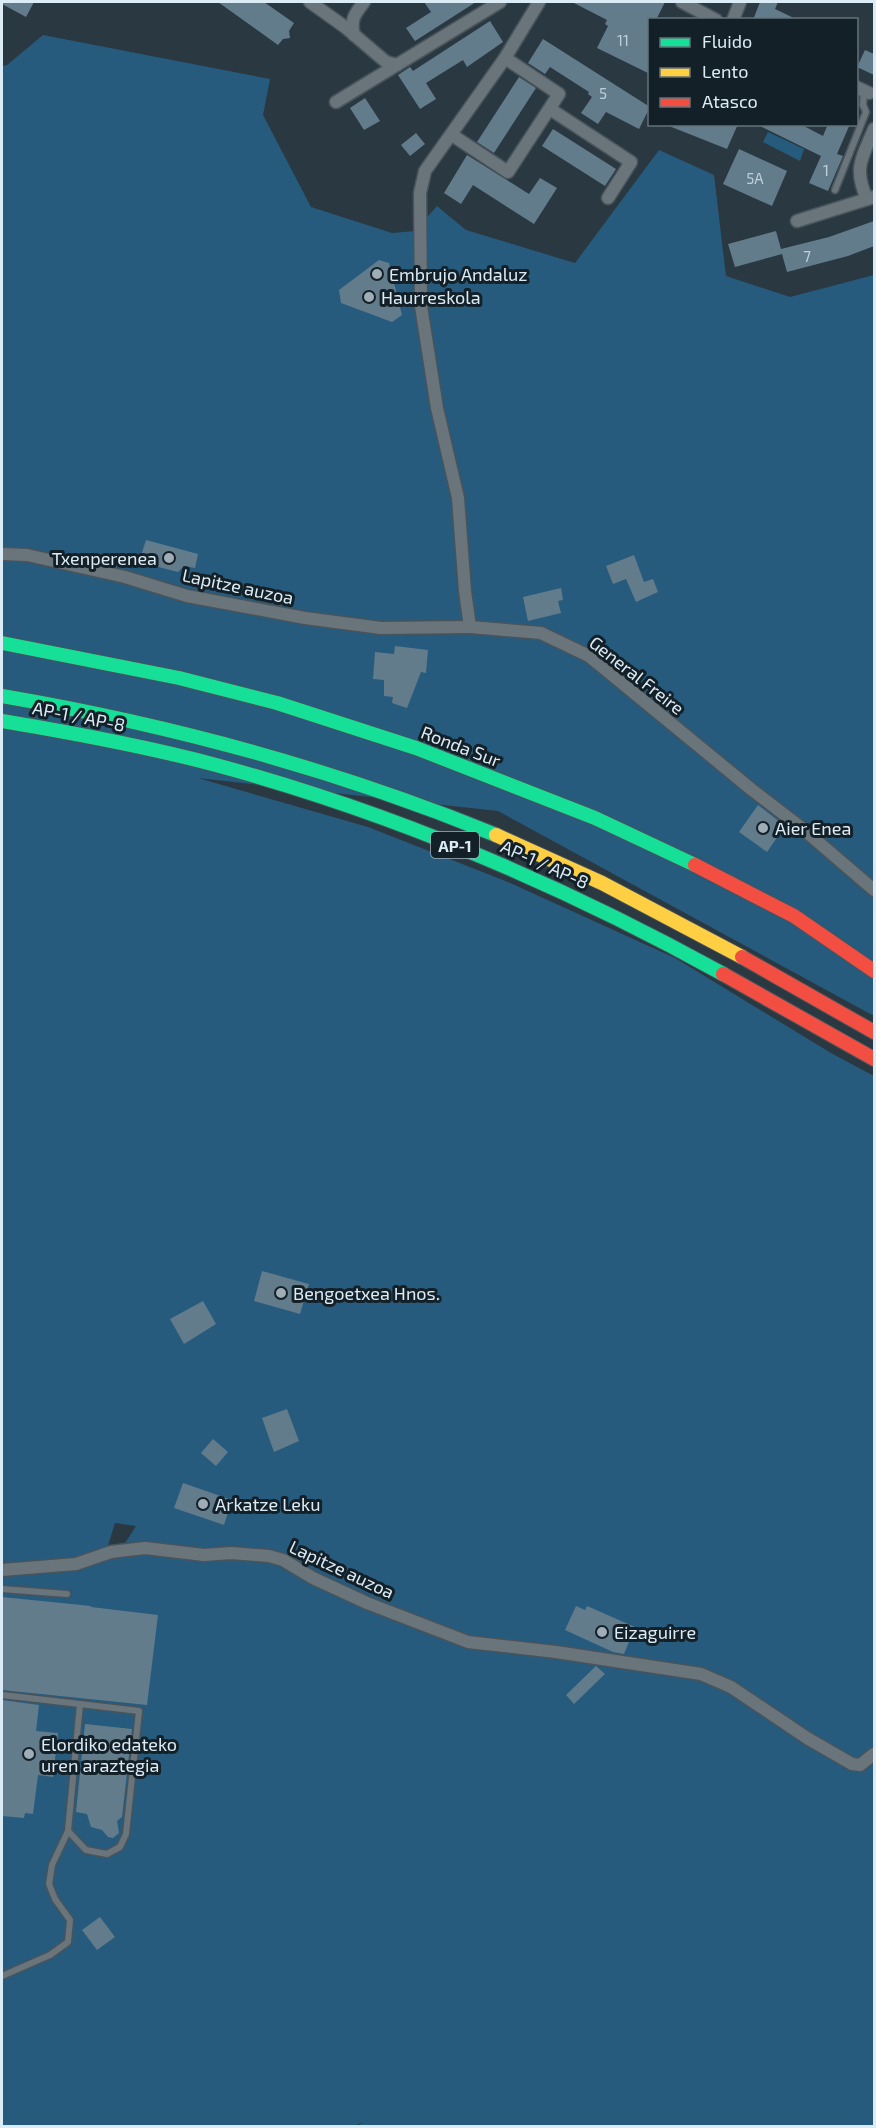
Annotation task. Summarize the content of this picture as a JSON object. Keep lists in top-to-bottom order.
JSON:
{
  "streets": {
    "main road": ["AP-1 / AP-8", "Ronda Sur", "AP-1"],
    "street": ["Lapitze auzoa", "General Freire"]
  },
  "crossings": [
    ["Lapitze auzoa", "General Freire"]
  ],
  "places": [
    "Embrujo Andaluz",
    "Haurreskola",
    "Txenperenea",
    "Aier Enea",
    "Bengoetxea Hnos.",
    "Arkatze Leku",
    "Eizaguirre",
    "Elordiko edateko uren araztegia"
  ],
  "house_numbers": [
    "11",
    "5",
    "1",
    "5A",
    "7"
  ],
  "legend": ["Fluido", "Lento", "Atasco"]
}
